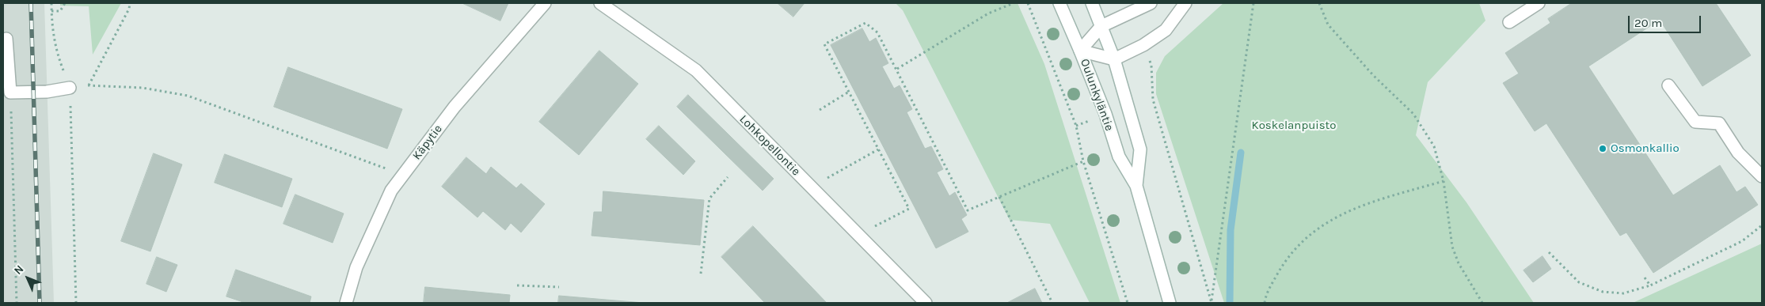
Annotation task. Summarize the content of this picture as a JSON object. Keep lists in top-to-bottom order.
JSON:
{
  "streets": {
    "street": ["Oulunkyläntie", "Käpytie", "Lohkopellontie"]
  },
  "parks": ["Koskelanpuisto"],
  "places": ["Osmonkallio"],
  "scale_bar": "20 m",
  "north": "top left"
}
